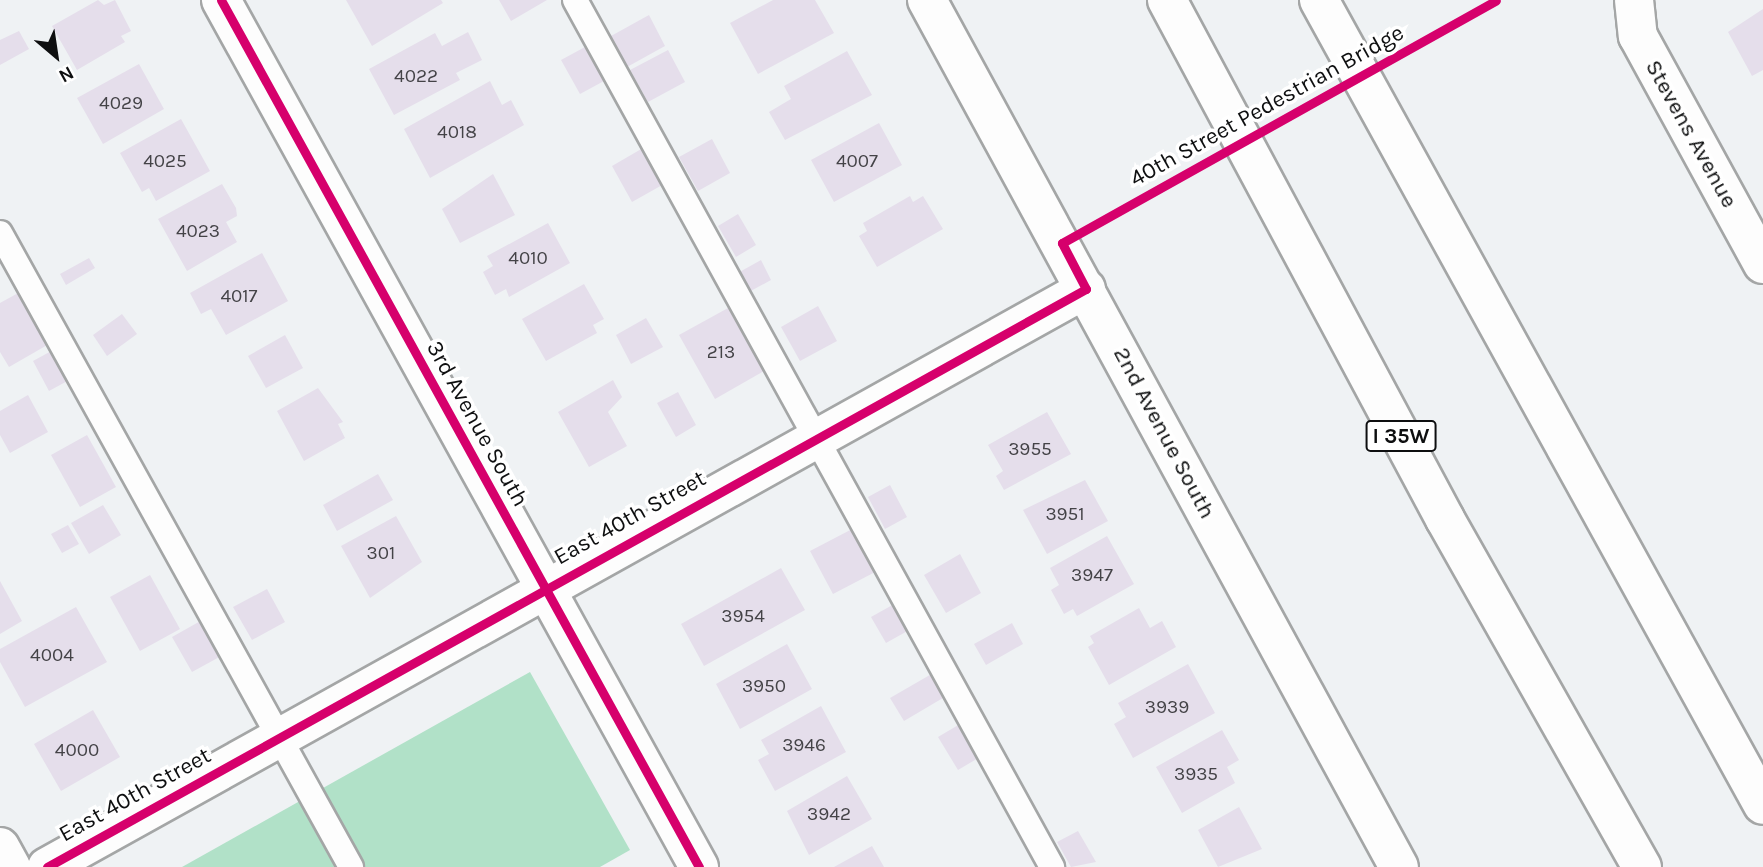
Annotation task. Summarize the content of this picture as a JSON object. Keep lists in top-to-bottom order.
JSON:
{
  "streets": {
    "main road": [
      "Stevens Avenue",
      "3rd Avenue South",
      "2nd Avenue South",
      "I 35W",
      "East 40th Street"
    ],
    "cycle path": ["40th Street Pedestrian Bridge"]
  },
  "crossings": [
    ["3rd Avenue South", "East 40th Street"],
    ["2nd Avenue South", "East 40th Street"]
  ],
  "house_numbers": [
    "4022",
    "4029",
    "4018",
    "4025",
    "4007",
    "4023",
    "4010",
    "4017",
    "213",
    "3955",
    "3951",
    "301",
    "3947",
    "3954",
    "4004",
    "3950",
    "3939",
    "3946",
    "4000",
    "3935",
    "3942"
  ],
  "north": "bottom right"
}
